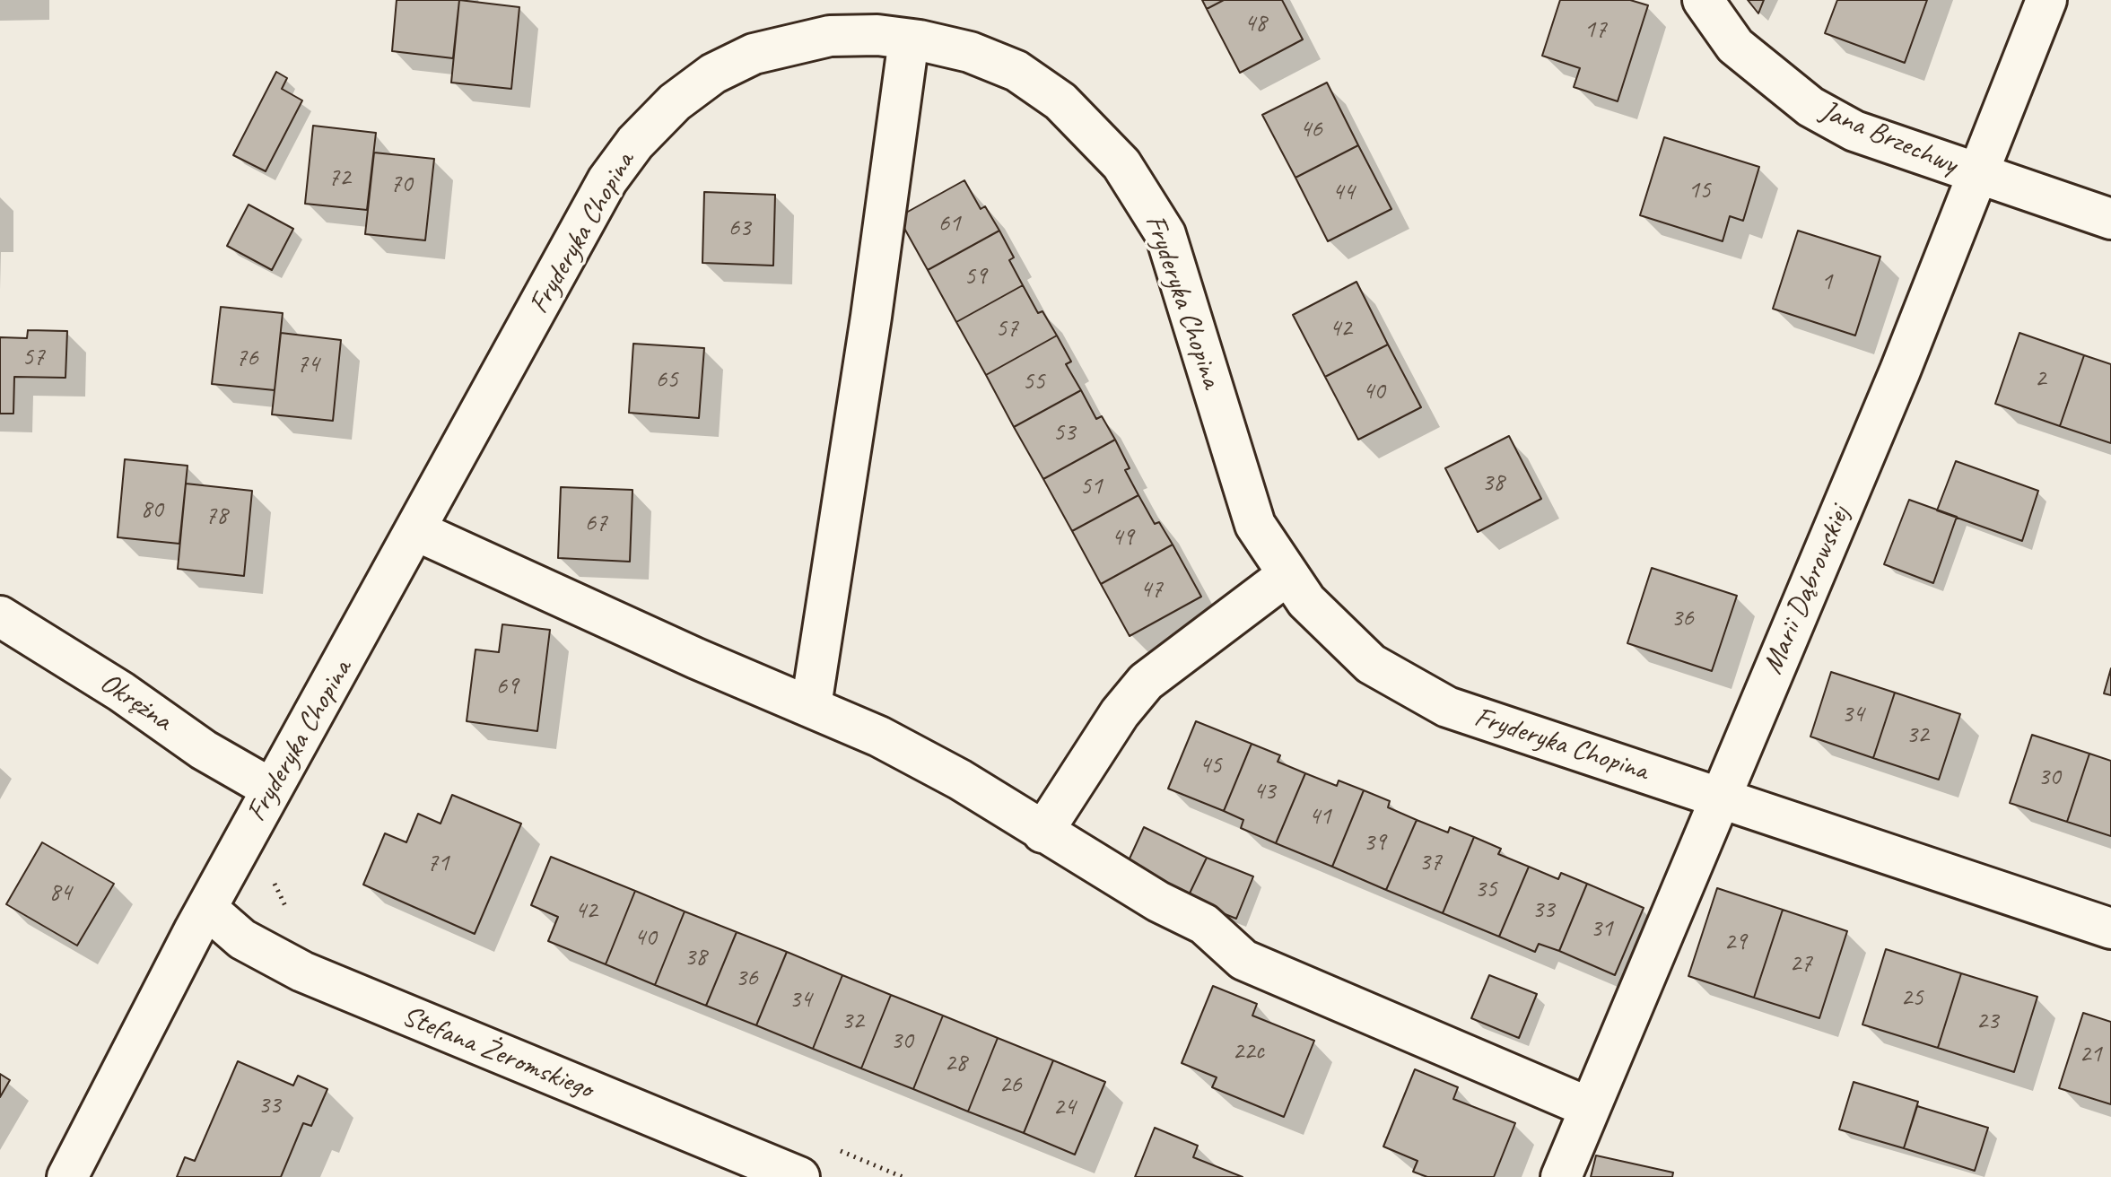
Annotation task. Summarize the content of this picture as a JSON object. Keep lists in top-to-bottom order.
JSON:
{
  "streets": {
    "street": [
      "Jana Brzechwy",
      "Fryderyka Chopina",
      "Marii Dąbrowskiej",
      "Okrężna",
      "Stefana Żeromskiego"
    ]
  },
  "crossings": [
    ["Jana Brzechwy", "Marii Dąbrowskiej"],
    ["Fryderyka Chopina", "Marii Dąbrowskiej"],
    ["Fryderyka Chopina", "Okrężna"],
    ["Fryderyka Chopina", "Stefana Żeromskiego"]
  ],
  "house_numbers": [
    "48",
    "17",
    "46",
    "72",
    "70",
    "15",
    "44",
    "61",
    "63",
    "59",
    "1",
    "57",
    "42",
    "57",
    "76",
    "74",
    "2",
    "65",
    "55",
    "40",
    "53",
    "38",
    "51",
    "80",
    "78",
    "67",
    "49",
    "47",
    "36",
    "69",
    "34",
    "32",
    "45",
    "30",
    "43",
    "41",
    "39",
    "37",
    "71",
    "35",
    "84",
    "33",
    "42",
    "31",
    "40",
    "29",
    "38",
    "27",
    "36",
    "25",
    "34",
    "32",
    "23",
    "30",
    "22c",
    "21",
    "28",
    "26",
    "33",
    "24"
  ]
}
